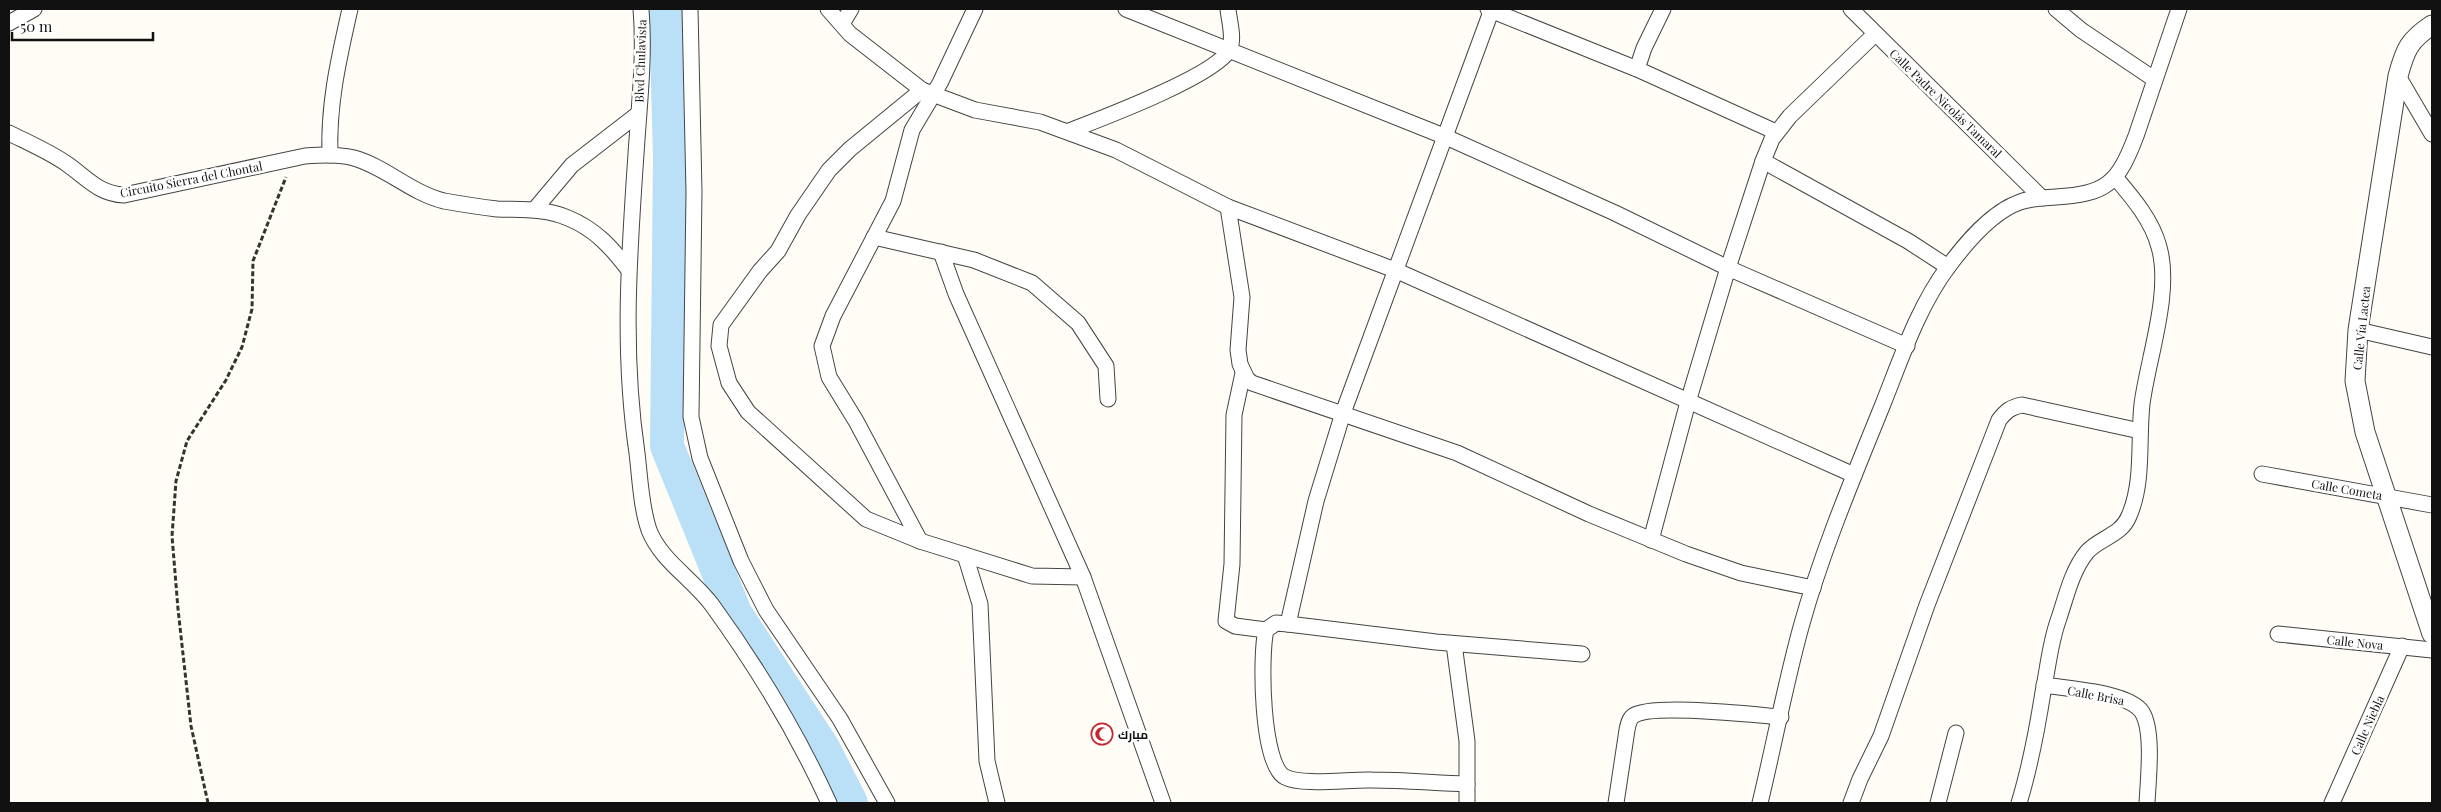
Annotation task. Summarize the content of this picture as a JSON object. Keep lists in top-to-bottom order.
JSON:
{
  "streets": {
    "street": [
      "Blvd Chulavista",
      "Calle Padre Nicolás Tamaral",
      "Circuito Sierra del Chontal",
      "Calle Vía Lactea",
      "Calle Cometa",
      "Calle Nova",
      "Calle Brisa",
      "Calle Niebla"
    ]
  },
  "crossings": [
    ["Blvd Chulavista", "Circuito Sierra del Chontal"],
    ["Calle Vía Lactea", "Calle Cometa"],
    ["Calle Nova", "Calle Niebla"]
  ],
  "places": {
    "mosque": ["مبارك"]
  },
  "scale_bar": "50 m"
}
